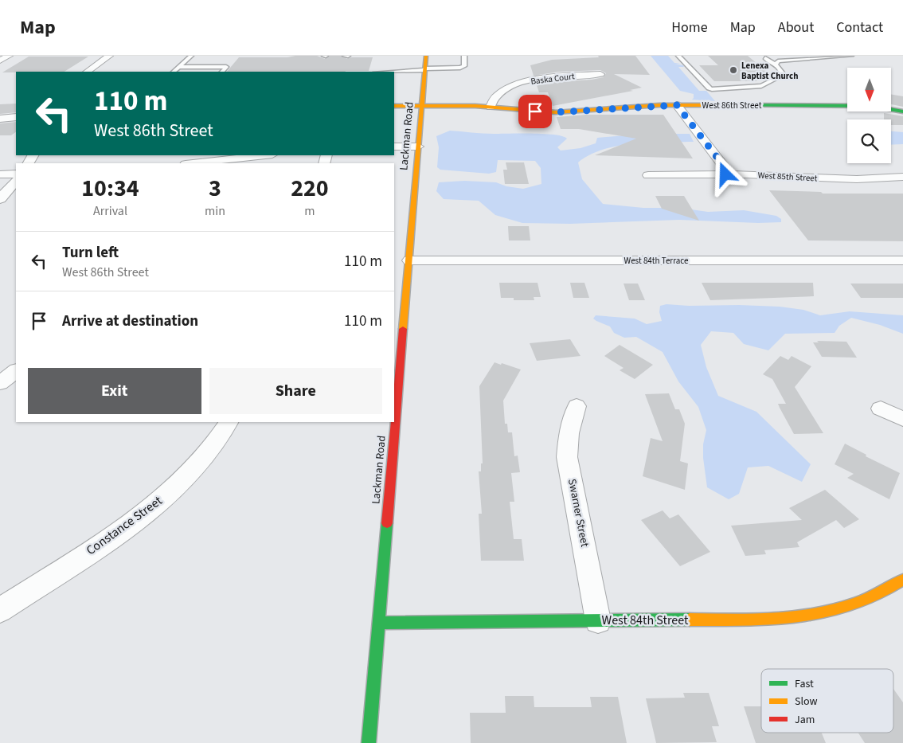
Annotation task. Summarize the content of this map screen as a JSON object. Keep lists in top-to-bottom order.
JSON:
{
  "streets": {
    "street": [
      "Baska Court",
      "West 86th Street",
      "Lackman Road",
      "West 85th Street",
      "West 84th Terrace",
      "Swarner Street",
      "Constance Street",
      "West 84th Street"
    ]
  },
  "crossings": [
    ["Baska Court", "West 86th Street"],
    ["West 86th Street", "Lackman Road"],
    ["Lackman Road", "West 84th Terrace"],
    ["Lackman Road", "West 84th Street"],
    ["Swarner Street", "West 84th Street"]
  ],
  "places": ["Lenexa Baptist Church"],
  "legend": ["Fast", "Slow", "Jam"],
  "north": "bottom",
  "page": {
    "header": "Map",
    "nav": [
      "Home",
      "Map",
      "About",
      "Contact"
    ],
    "turn": ["110 m", "West 86th Street"],
    "eta": [
      "10:34",
      "Arrival",
      "3",
      "min",
      "220",
      "m"
    ],
    "list": [
      {
        "name": "Turn left",
        "note": "West 86th Street",
        "value": "110 m"
      },
      {
        "name": "Arrive at destination",
        "value": "110 m"
      }
    ],
    "buttons": ["Exit", "Share"]
  }
}
